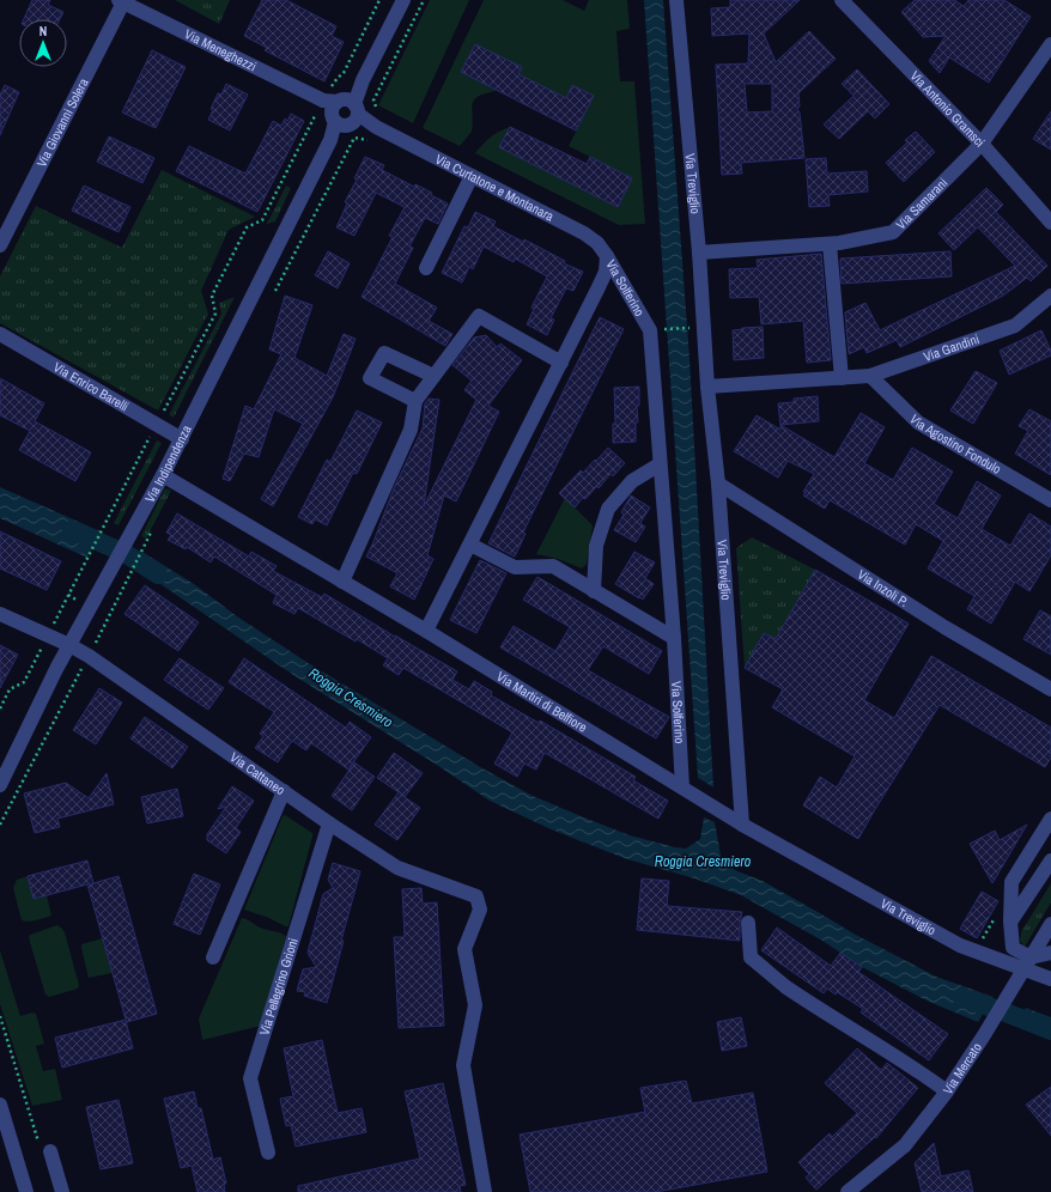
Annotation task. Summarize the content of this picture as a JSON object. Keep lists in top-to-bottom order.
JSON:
{
  "streets": {
    "street": [
      "Via Meneghezzi",
      "Via Antonio Gramsci",
      "Via Giovanni Solera",
      "Via Treviglio",
      "Via Curtatone e Montanara",
      "Via Samarani",
      "Via Solferino",
      "Via Gandini",
      "Via Enrico Barelli",
      "Via Agostino Fondulo",
      "Via Indipendenza",
      "Via Inzoli P.",
      "Via Martiri di Belfiore",
      "Via Cattaneo",
      "Via Pellegrino Grioni",
      "Via Mercato"
    ]
  },
  "crossings": [
    ["Via Meneghezzi", "Via Giovanni Solera"],
    ["Via Antonio Gramsci", "Via Samarani"],
    ["Via Treviglio", "Via Samarani"],
    ["Via Treviglio", "Via Gandini"],
    ["Via Treviglio", "Via Inzoli P."],
    ["Via Treviglio", "Via Martiri di Belfiore"],
    ["Via Treviglio", "Via Mercato"],
    ["Via Curtatone e Montanara", "Via Solferino"],
    ["Via Curtatone e Montanara", "Via Indipendenza"],
    ["Via Solferino", "Via Martiri di Belfiore"],
    ["Via Gandini", "Via Agostino Fondulo"],
    ["Via Enrico Barelli", "Via Indipendenza"],
    ["Via Indipendenza", "Via Martiri di Belfiore"],
    ["Via Indipendenza", "Via Cattaneo"],
    ["Via Cattaneo", "Via Pellegrino Grioni"]
  ],
  "water": ["Roggia Cresmiero"],
  "north": "top"
}
